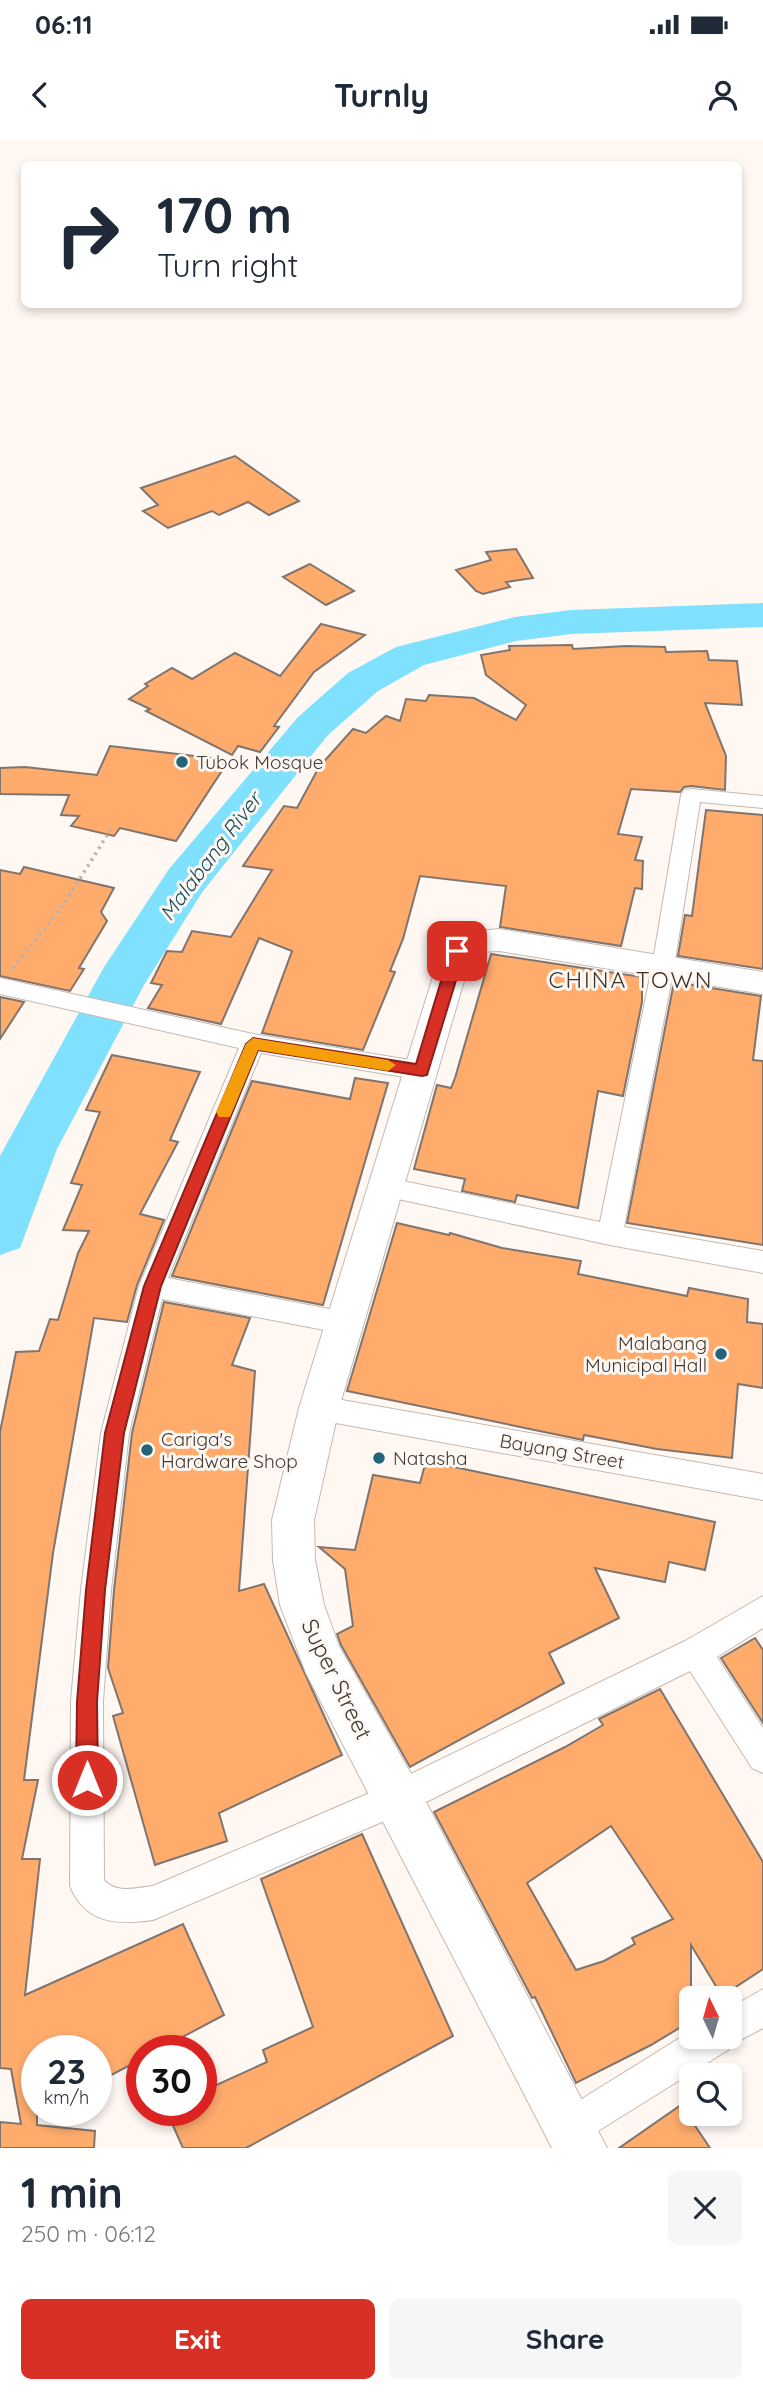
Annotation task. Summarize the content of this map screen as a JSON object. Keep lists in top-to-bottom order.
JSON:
{
  "streets": {
    "street": ["Bayang Street", "Super Street"]
  },
  "crossings": [
    ["Bayang Street", "Super Street"]
  ],
  "districts": ["CHINA TOWN"],
  "water": ["Malabang River"],
  "places": [
    "Tubok Mosque",
    "Malabang Municipal Hall",
    "Cariga's Hardware Shop",
    "Natasha"
  ],
  "north": "top",
  "page": {
    "status": "06:11",
    "header": "Turnly",
    "turn": ["170 m", "Turn right"],
    "speed": "23 km/h",
    "limit": "30",
    "heading": ["1 min", "250 m · 06:12"],
    "buttons": ["Exit", "Share"]
  }
}
